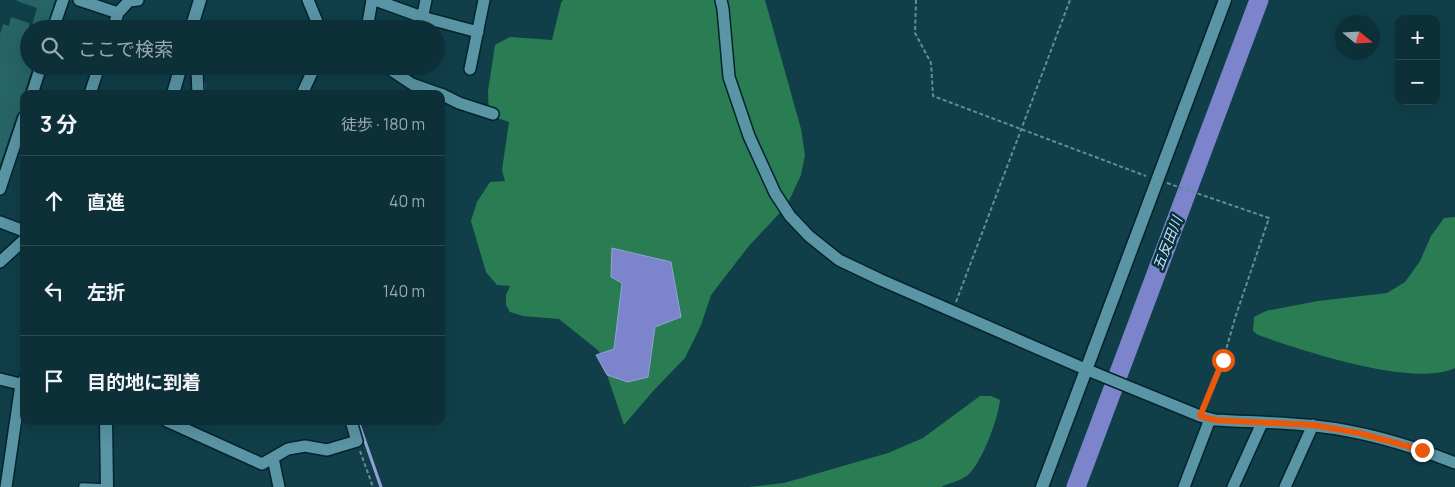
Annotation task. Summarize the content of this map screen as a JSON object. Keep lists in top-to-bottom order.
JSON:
{
  "water": ["五反田川"],
  "north": "right",
  "page": {
    "map_buttons": ["+", "−"],
    "search": "ここで検索",
    "heading": ["3 分", "徒歩 · 180 m"],
    "list": [
      ["直進", "40 m"],
      ["左折", "140 m"],
      "目的地に到着"
    ]
  }
}
